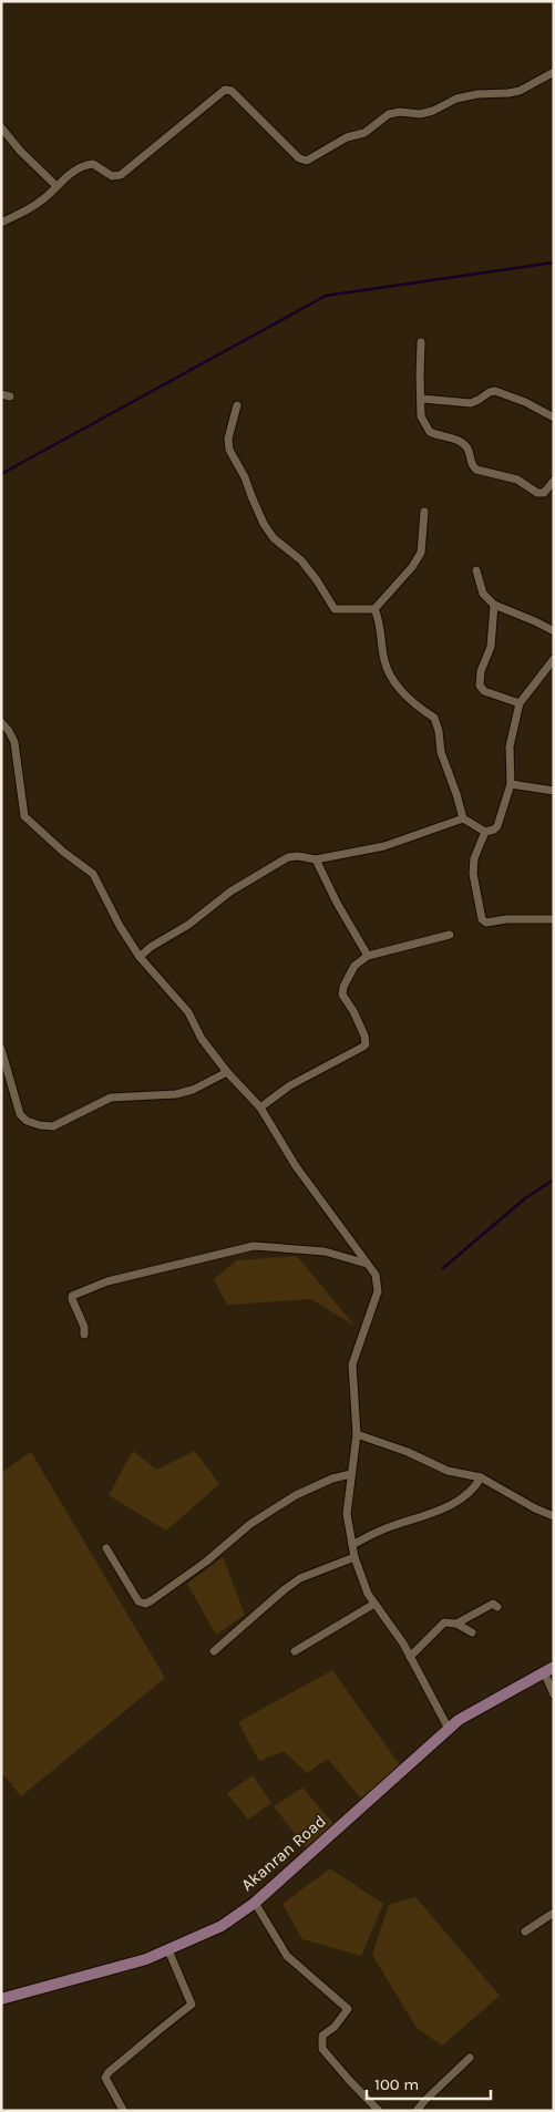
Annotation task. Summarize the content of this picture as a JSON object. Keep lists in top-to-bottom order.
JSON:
{
  "streets": {
    "main road": ["Akanran Road"]
  },
  "scale_bar": "100 m"
}
